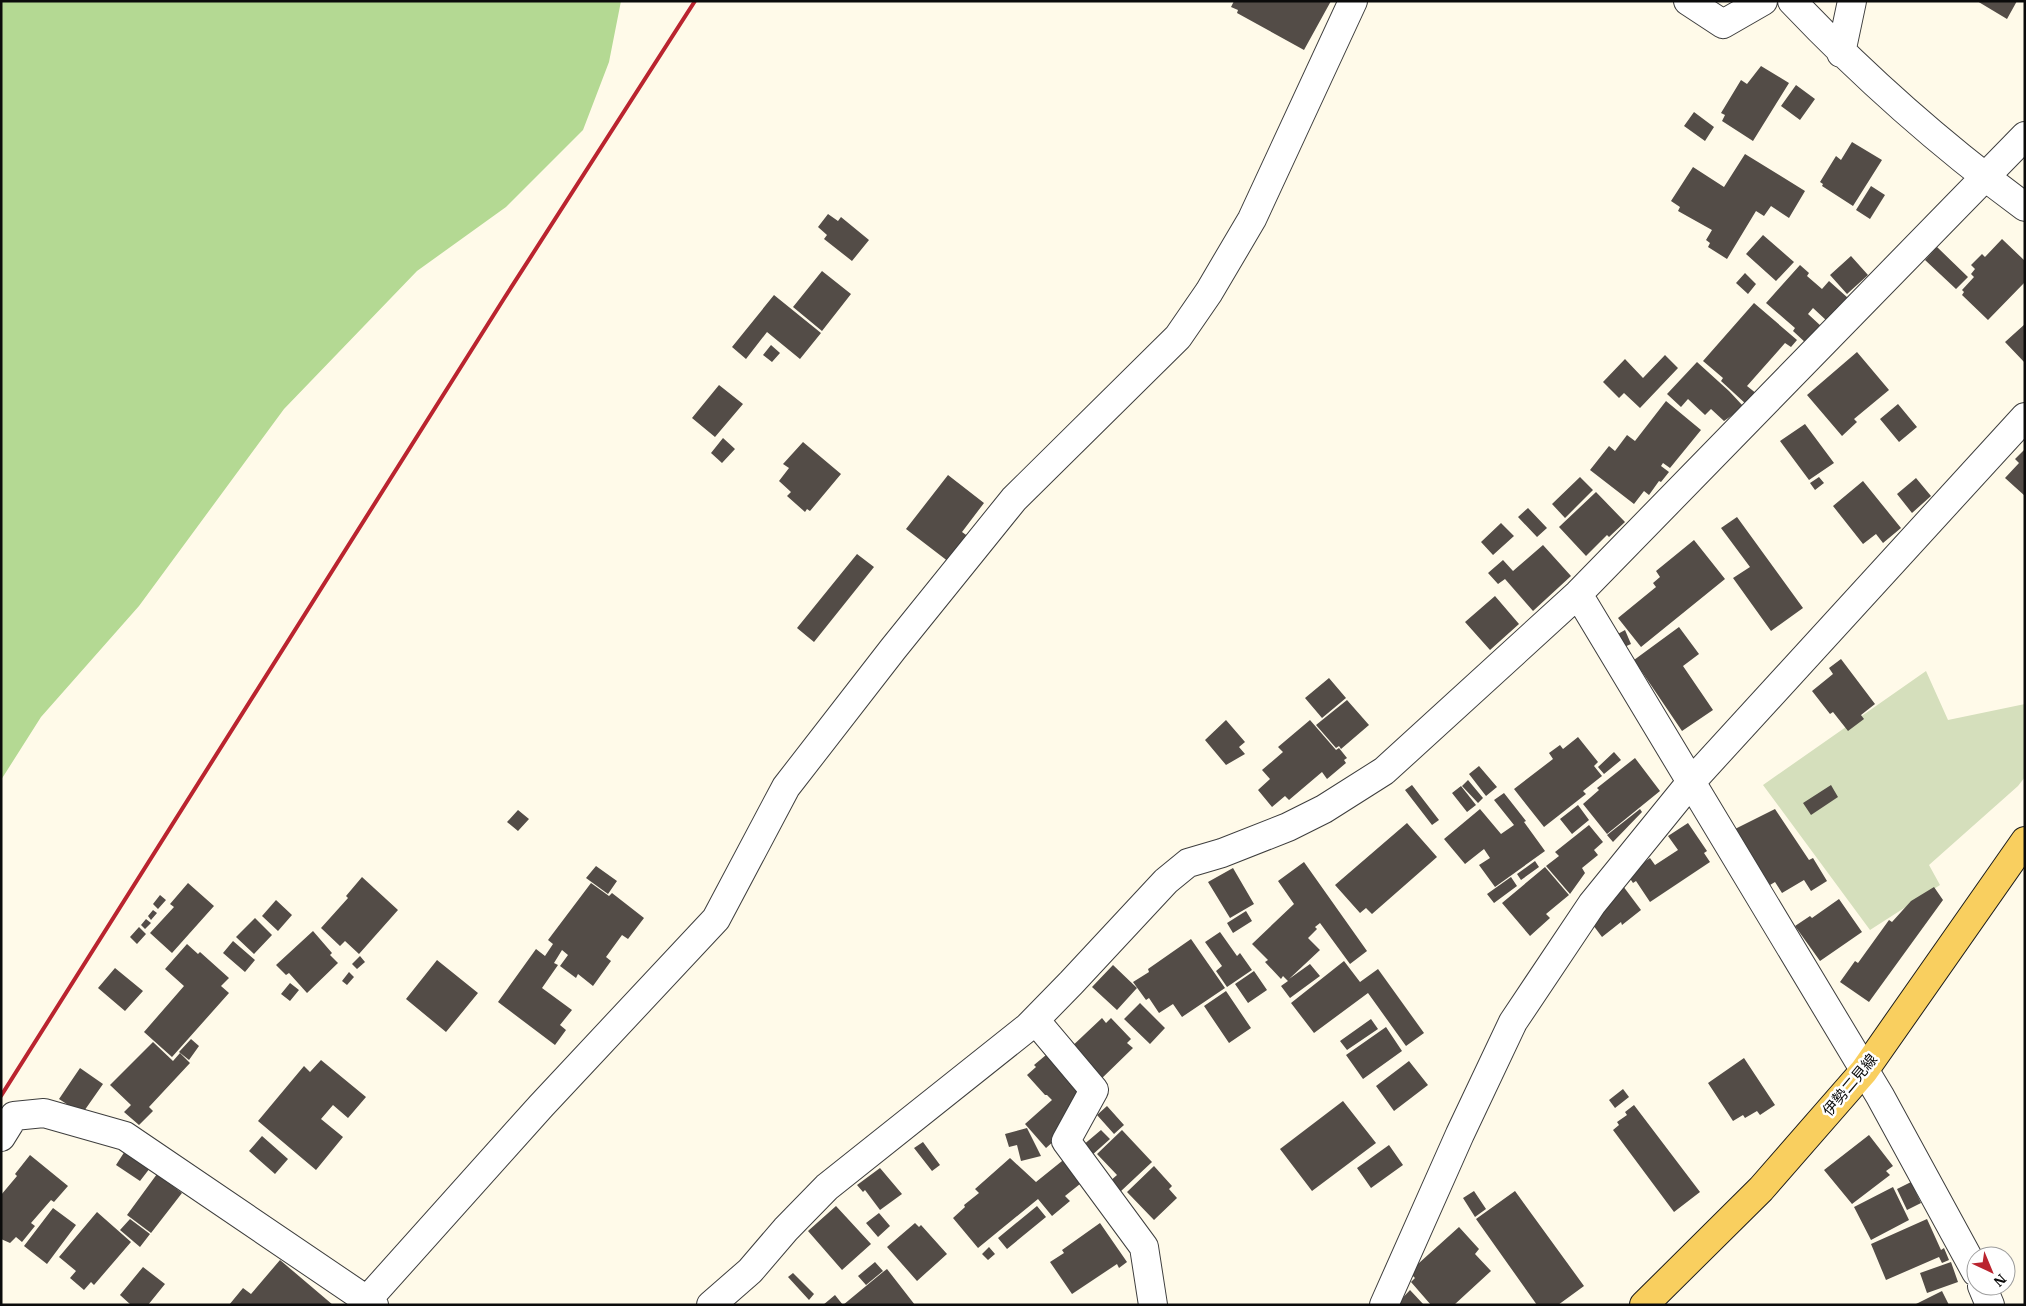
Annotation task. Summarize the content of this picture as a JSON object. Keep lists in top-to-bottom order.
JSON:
{
  "streets": {
    "main road": ["伊勢二見線"]
  },
  "north": "bottom right"
}
